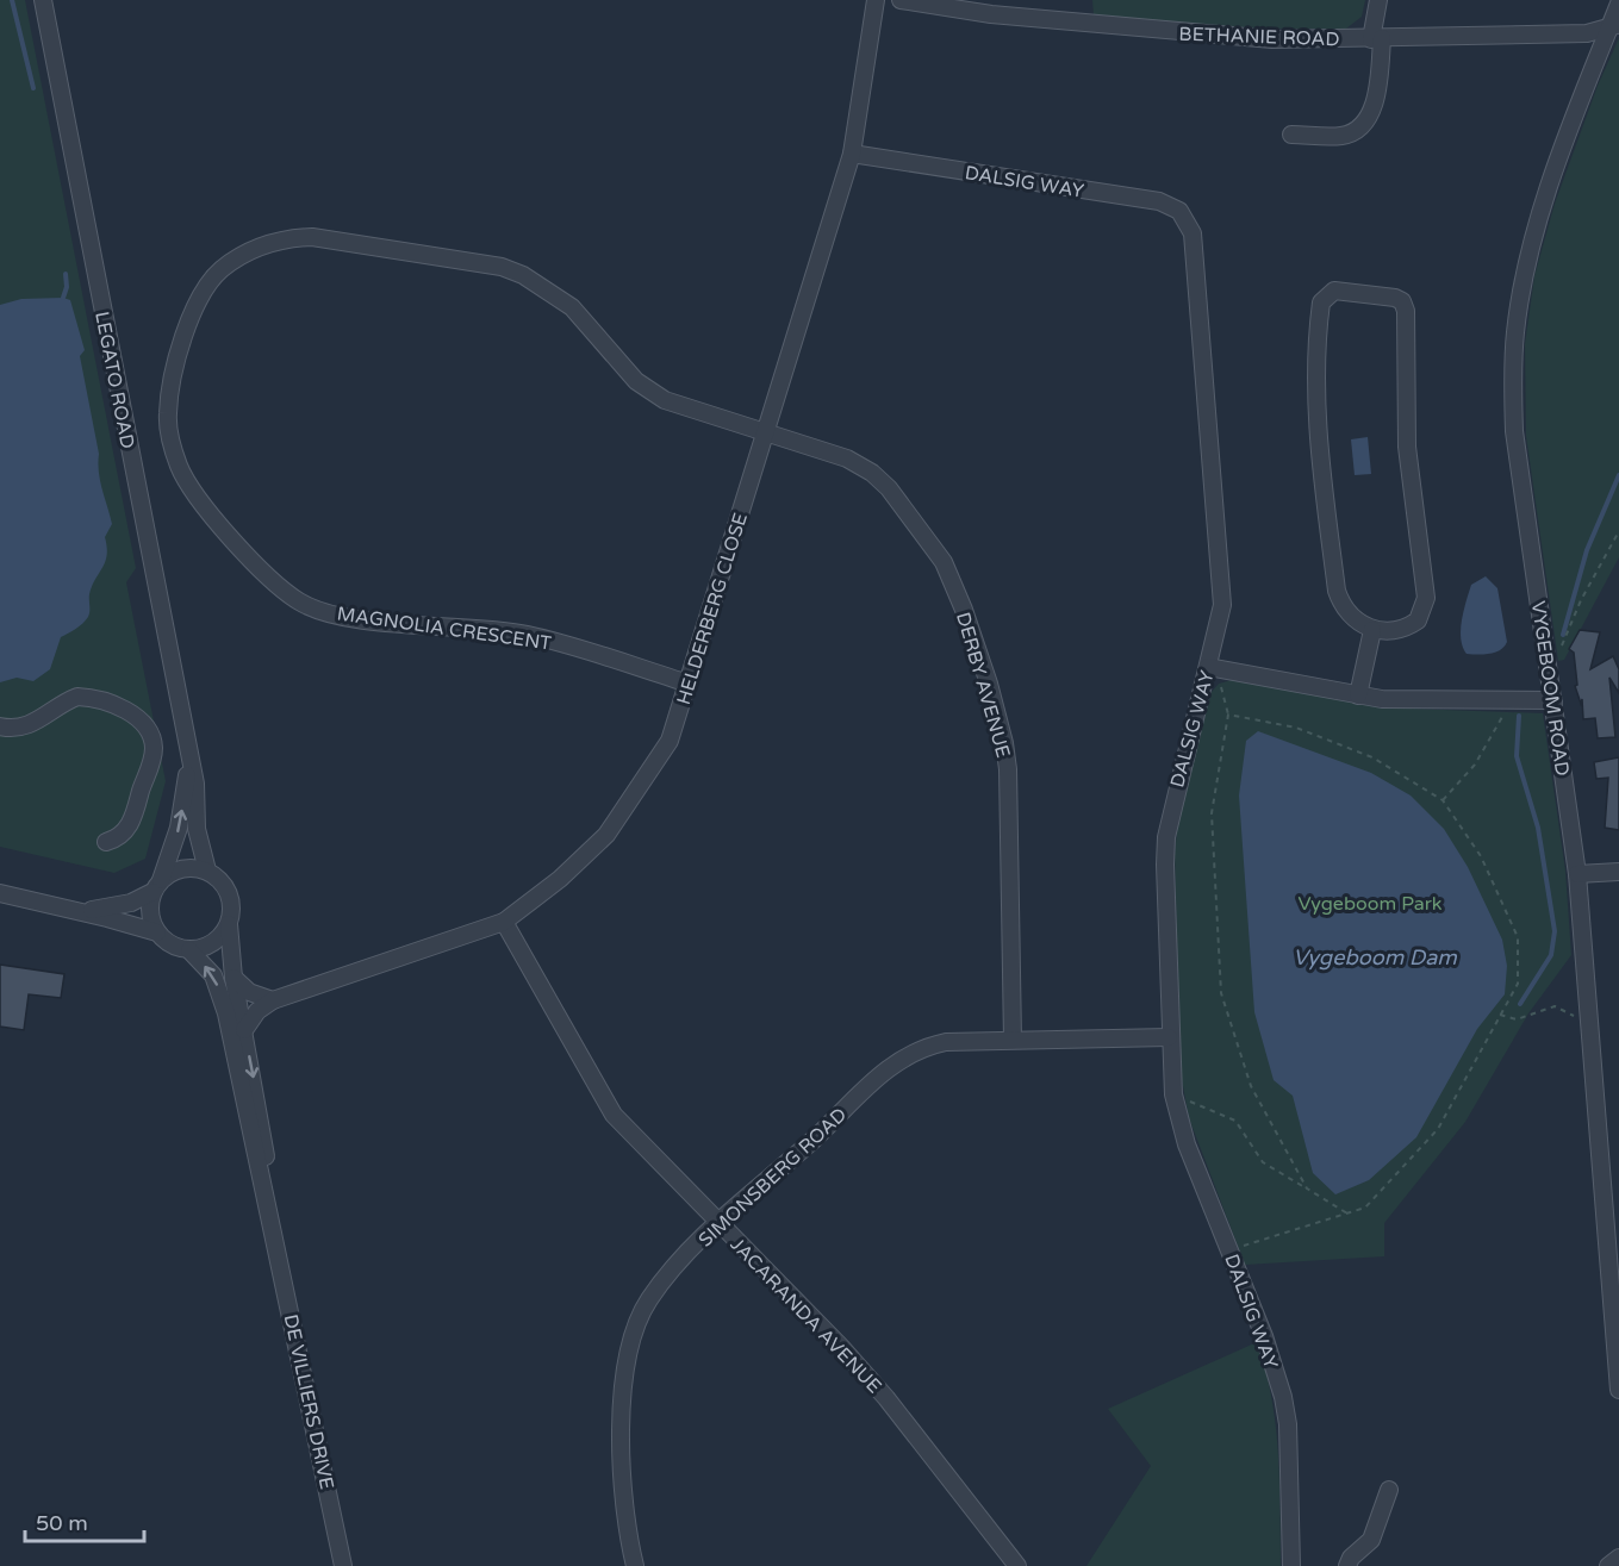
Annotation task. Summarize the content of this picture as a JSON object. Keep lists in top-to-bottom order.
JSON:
{
  "streets": {
    "street": [
      "BETHANIE ROAD",
      "DALSIG WAY",
      "LEGATO ROAD",
      "HELDERBERG CLOSE",
      "MAGNOLIA CRESCENT",
      "DERBY AVENUE",
      "VYGEBOOM ROAD",
      "SIMONSBERG ROAD",
      "JACARANDA AVENUE",
      "DE VILLIERS DRIVE"
    ]
  },
  "crossings": [
    ["BETHANIE ROAD", "VYGEBOOM ROAD"],
    ["DALSIG WAY", "HELDERBERG CLOSE"],
    ["DALSIG WAY", "SIMONSBERG ROAD"],
    ["LEGATO ROAD", "DE VILLIERS DRIVE"],
    ["HELDERBERG CLOSE", "MAGNOLIA CRESCENT"],
    ["HELDERBERG CLOSE", "DERBY AVENUE"],
    ["HELDERBERG CLOSE", "JACARANDA AVENUE"],
    ["HELDERBERG CLOSE", "DE VILLIERS DRIVE"],
    ["MAGNOLIA CRESCENT", "DERBY AVENUE"],
    ["DERBY AVENUE", "SIMONSBERG ROAD"],
    ["SIMONSBERG ROAD", "JACARANDA AVENUE"]
  ],
  "water": ["Vygeboom Dam"],
  "parks": ["Vygeboom Park"],
  "scale_bar": "50 m"
}
